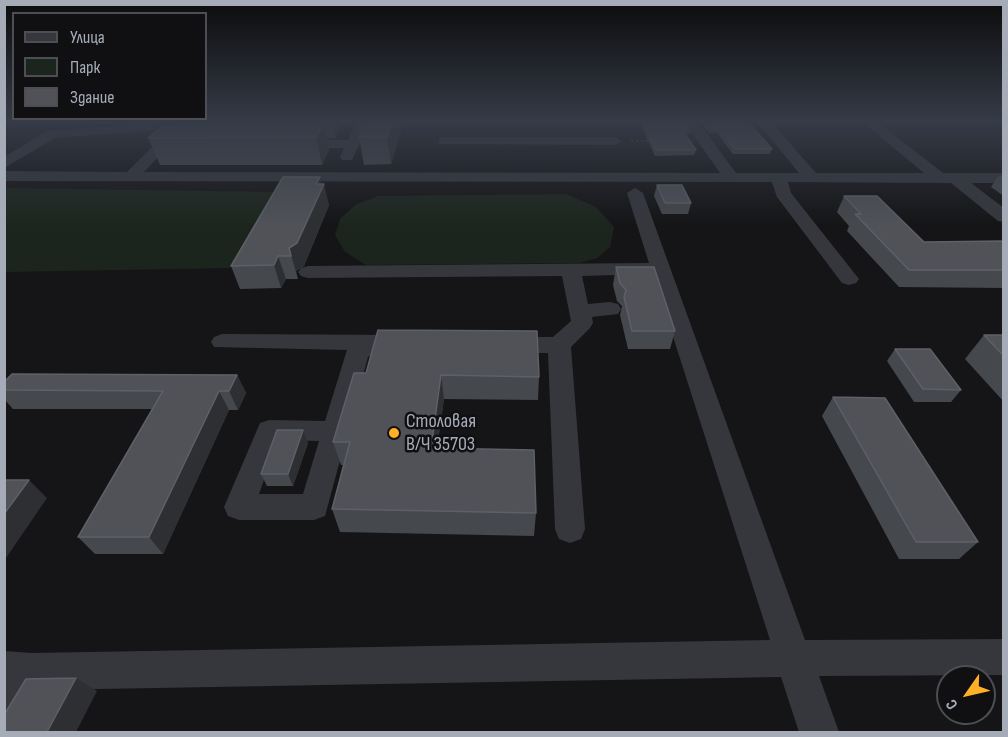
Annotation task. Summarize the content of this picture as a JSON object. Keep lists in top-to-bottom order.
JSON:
{
  "places": ["Столовая В/Ч 35703"],
  "legend": ["Улица", "Парк", "Здание"],
  "north": "bottom left"
}
